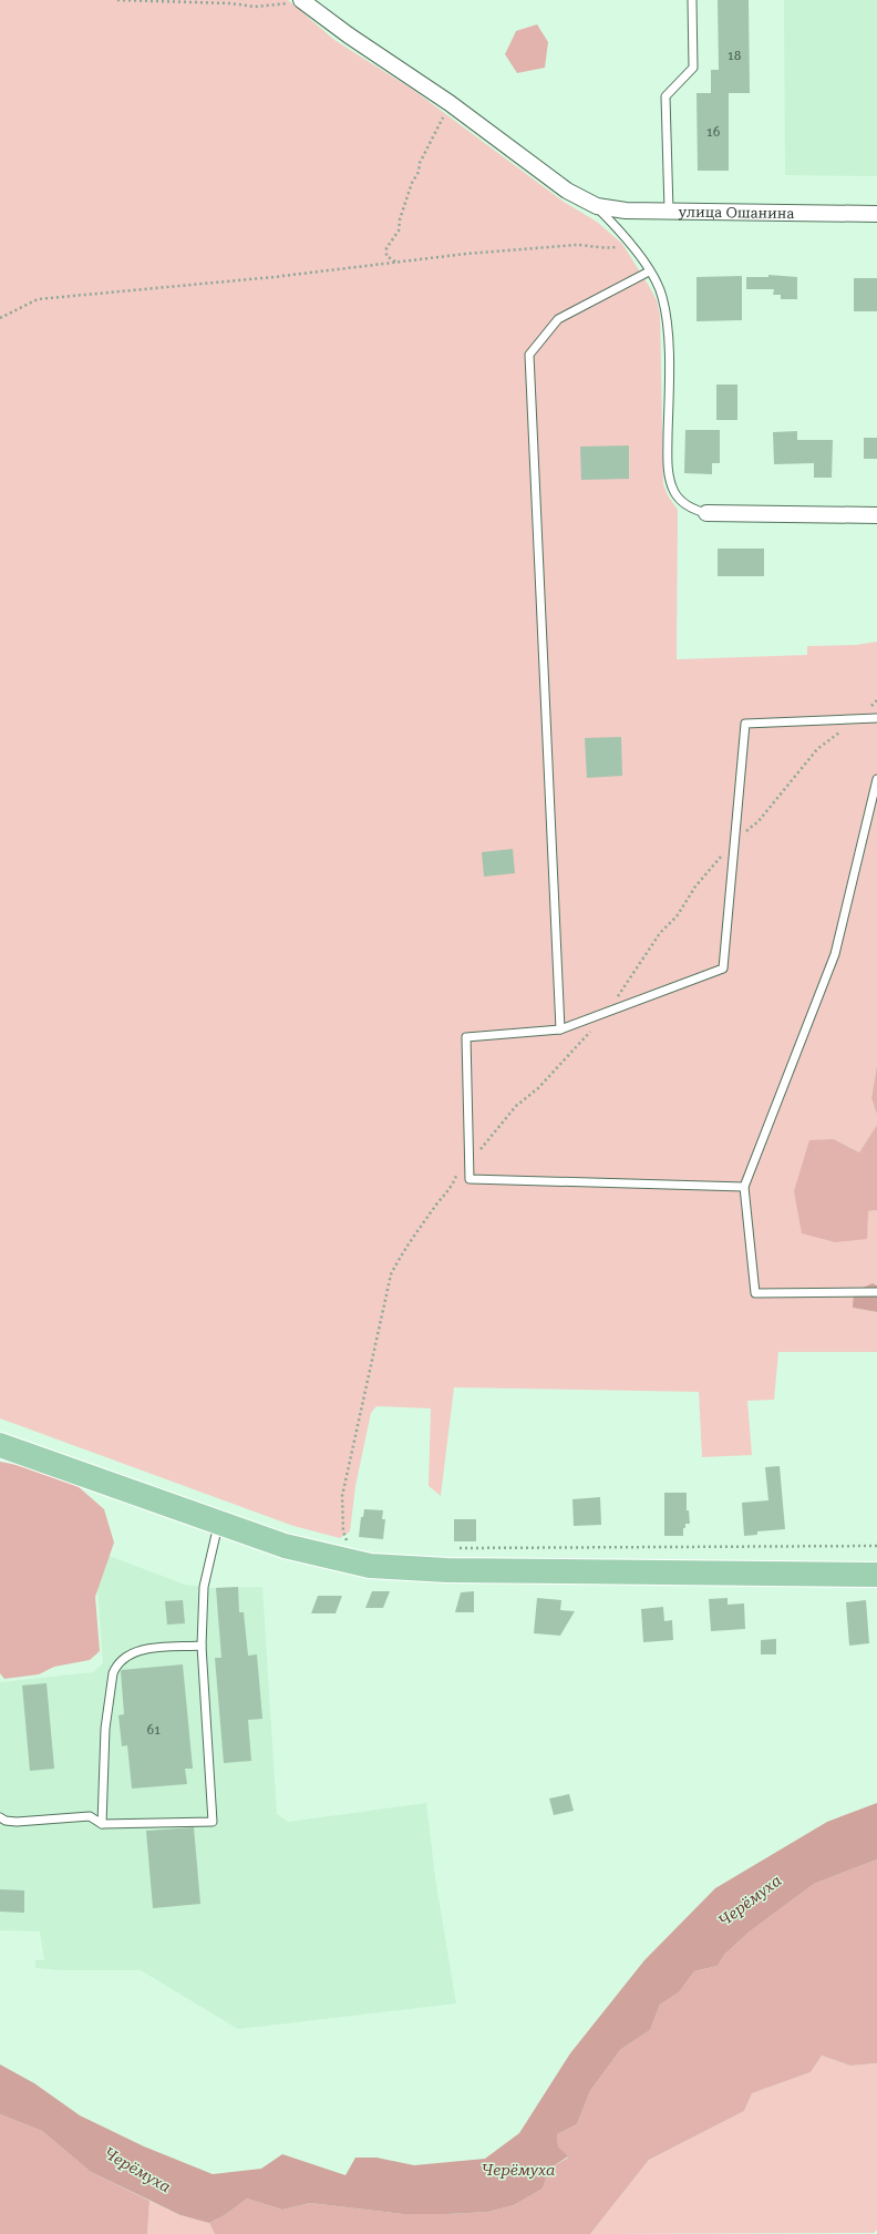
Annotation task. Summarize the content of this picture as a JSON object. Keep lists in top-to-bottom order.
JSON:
{
  "streets": {
    "street": ["улица Ошанина"]
  },
  "water": ["Черёмуха"],
  "house_numbers": ["18", "16", "61"]
}
